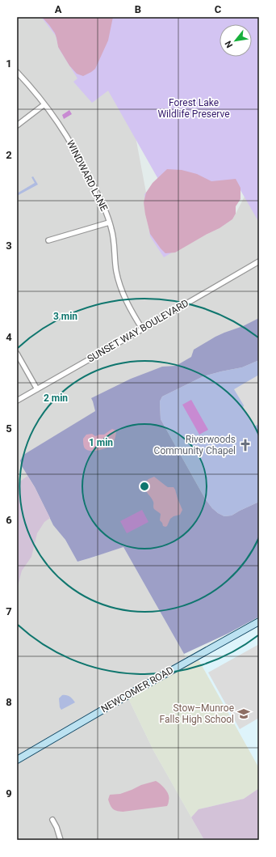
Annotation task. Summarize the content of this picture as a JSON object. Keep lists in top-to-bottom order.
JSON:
{
  "streets": {
    "street": ["WINDWARD LANE", "SUNSET WAY BOULEVARD", "NEWCOMER ROAD"]
  },
  "crossings": [
    ["WINDWARD LANE", "SUNSET WAY BOULEVARD"]
  ],
  "parks": ["Forest Lake Wildlife Preserve"],
  "places": {
    "church": ["Riverwoods Community Chapel"],
    "school or university": ["Stow–Munroe Falls High School"]
  },
  "north": "bottom left",
  "grid": {
    "columns": ["A", "B", "C"],
    "rows": [
      "1",
      "2",
      "3",
      "4",
      "5",
      "6",
      "7",
      "8",
      "9"
    ]
  },
  "rings": ["3 min", "2 min", "1 min"]
}
